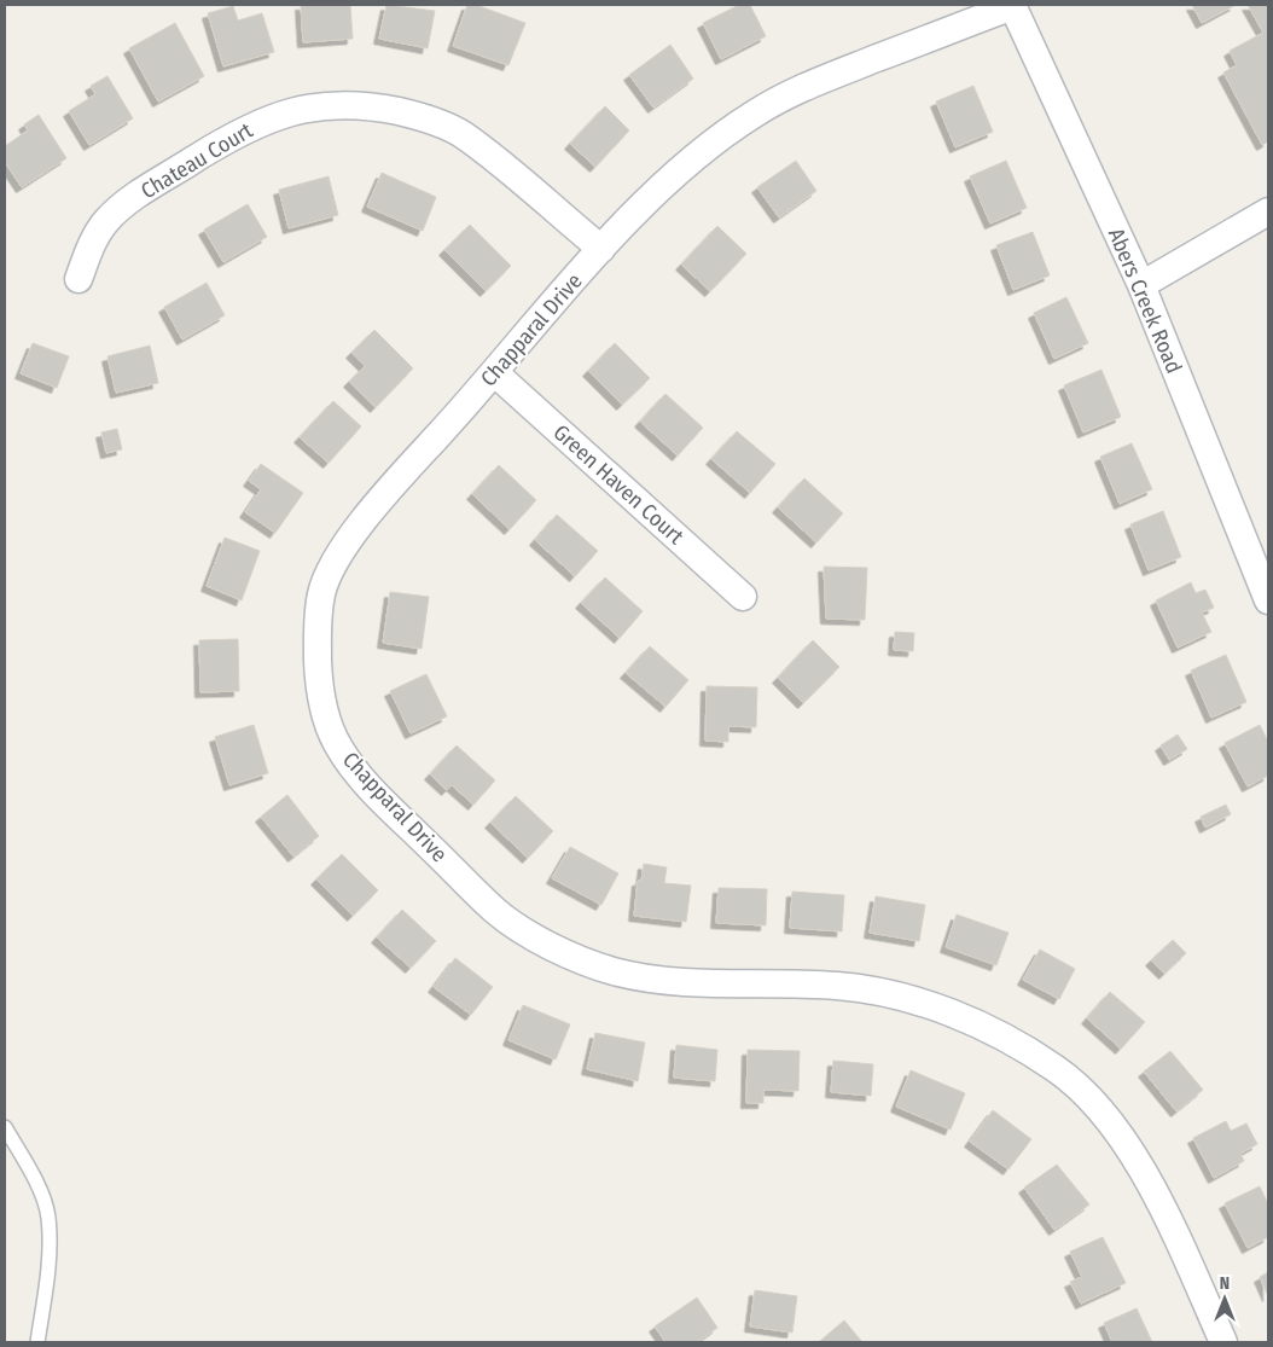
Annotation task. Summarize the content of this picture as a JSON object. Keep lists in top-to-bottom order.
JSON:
{
  "streets": {
    "street": [
      "Chateau Court",
      "Abers Creek Road",
      "Chapparal Drive",
      "Green Haven Court"
    ]
  },
  "crossings": [
    ["Chateau Court", "Chapparal Drive"],
    ["Abers Creek Road", "Chapparal Drive"],
    ["Chapparal Drive", "Green Haven Court"]
  ],
  "north": "top"
}
